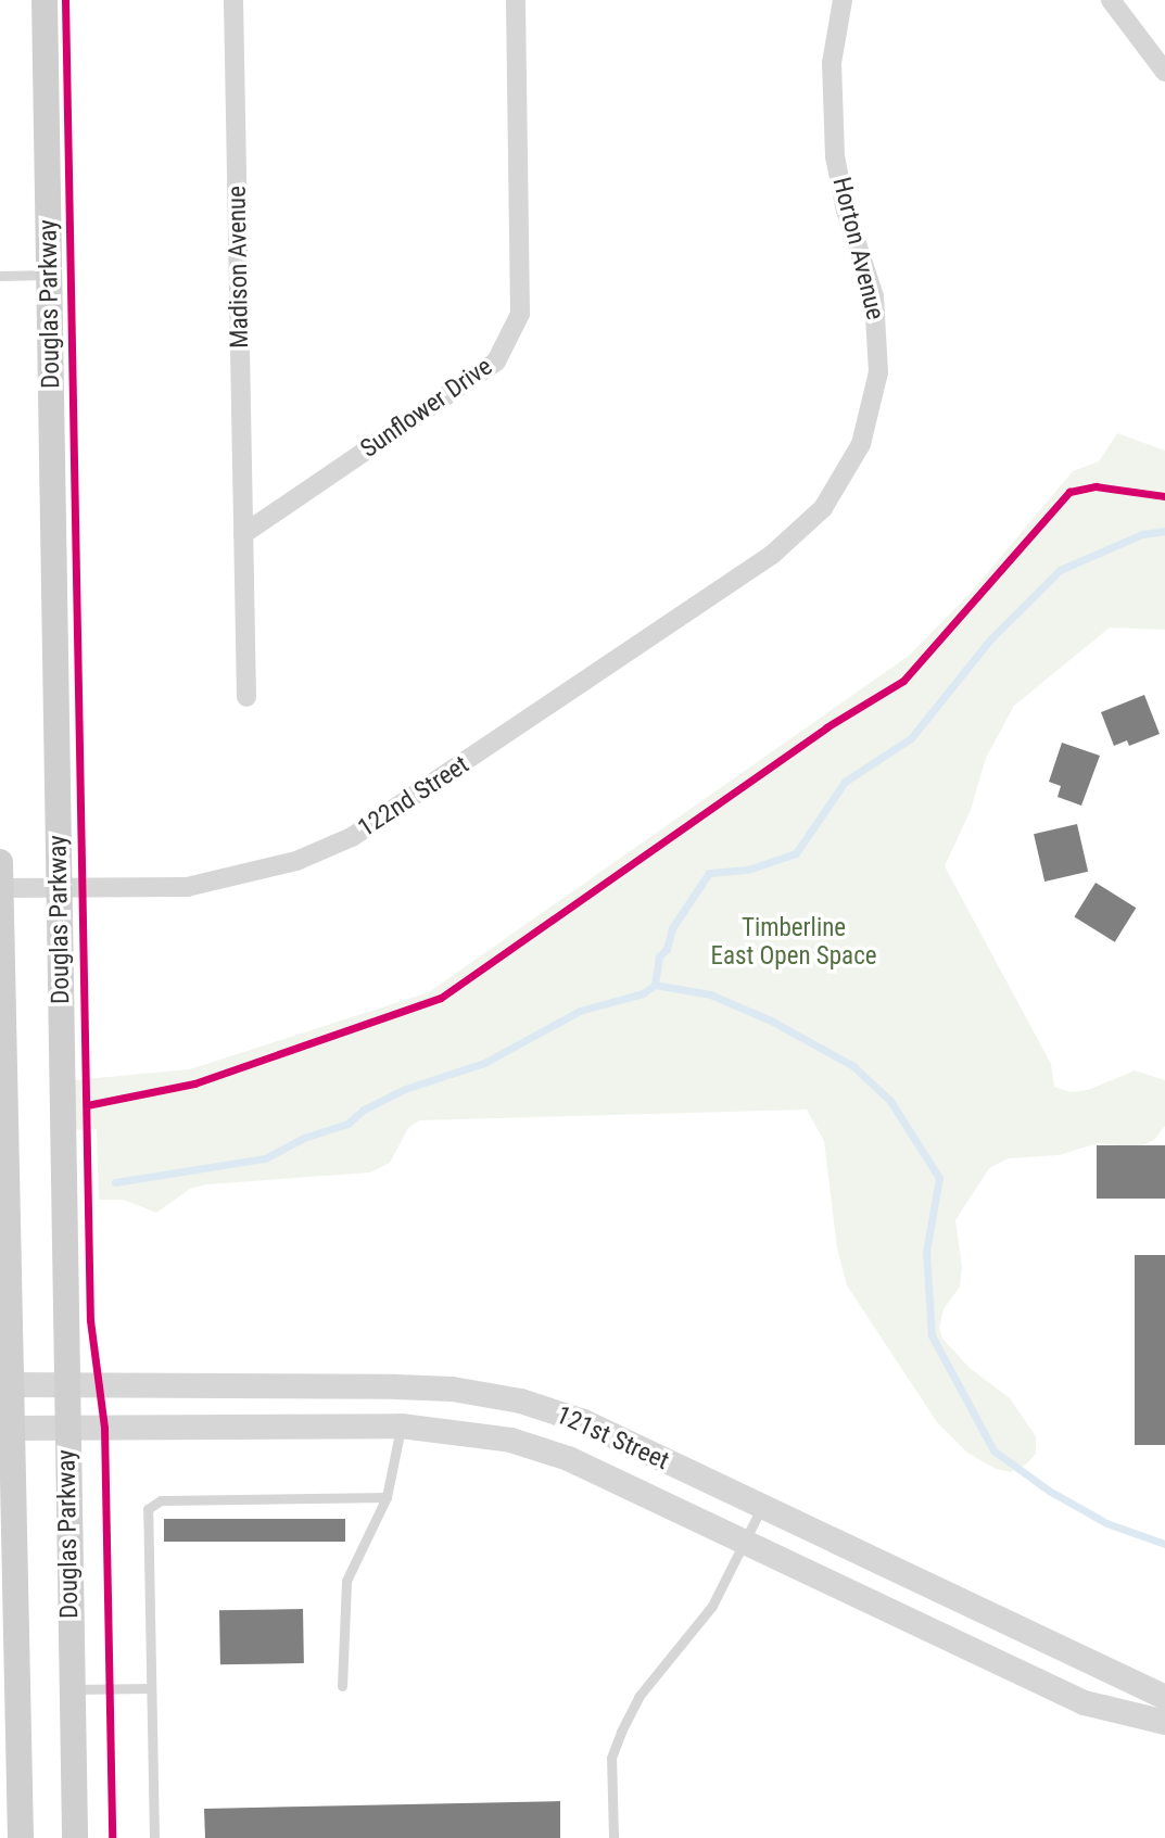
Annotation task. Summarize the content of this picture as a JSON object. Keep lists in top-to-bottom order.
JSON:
{
  "streets": {
    "main road": ["Douglas Parkway"],
    "street": [
      "Horton Avenue",
      "Madison Avenue",
      "Sunflower Drive",
      "122nd Street",
      "121st Street"
    ]
  },
  "crossings": [
    ["Horton Avenue", "122nd Street"],
    ["Madison Avenue", "Sunflower Drive"],
    ["Douglas Parkway", "122nd Street"],
    ["Douglas Parkway", "121st Street"]
  ],
  "parks": ["Timberline East Open Space"]
}
